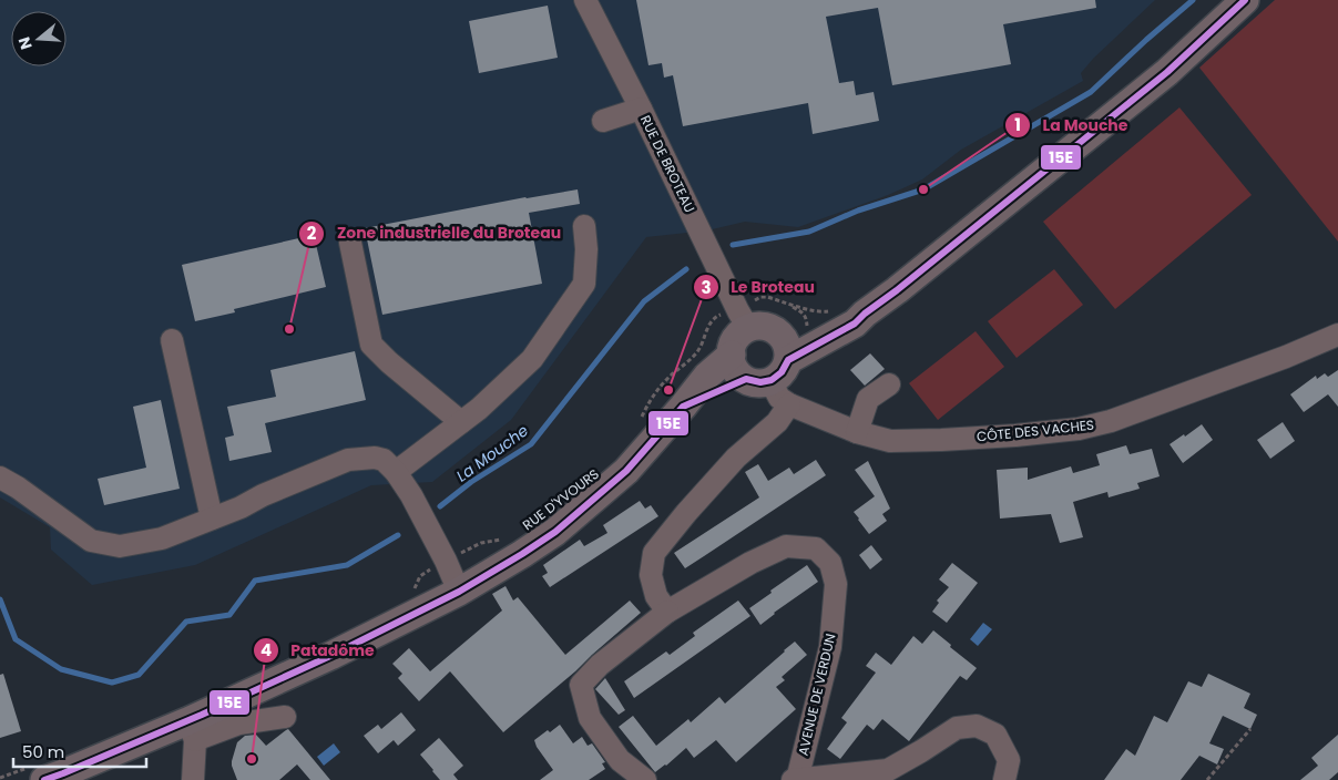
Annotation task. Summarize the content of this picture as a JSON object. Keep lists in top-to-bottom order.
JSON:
{
  "streets": {
    "main road": ["RUE D'YVOURS"],
    "street": ["RUE DE BROTEAU", "CÔTE DES VACHES", "AVENUE DE VERDUN"]
  },
  "crossings": [
    ["RUE DE BROTEAU", "RUE D'YVOURS"]
  ],
  "water": ["La Mouche"],
  "places": [
    "La Mouche",
    "Zone industrielle du Broteau",
    "Le Broteau",
    "Patadôme"
  ],
  "lines": ["transit line 15E"],
  "scale_bar": "50 m",
  "north": "left"
}
